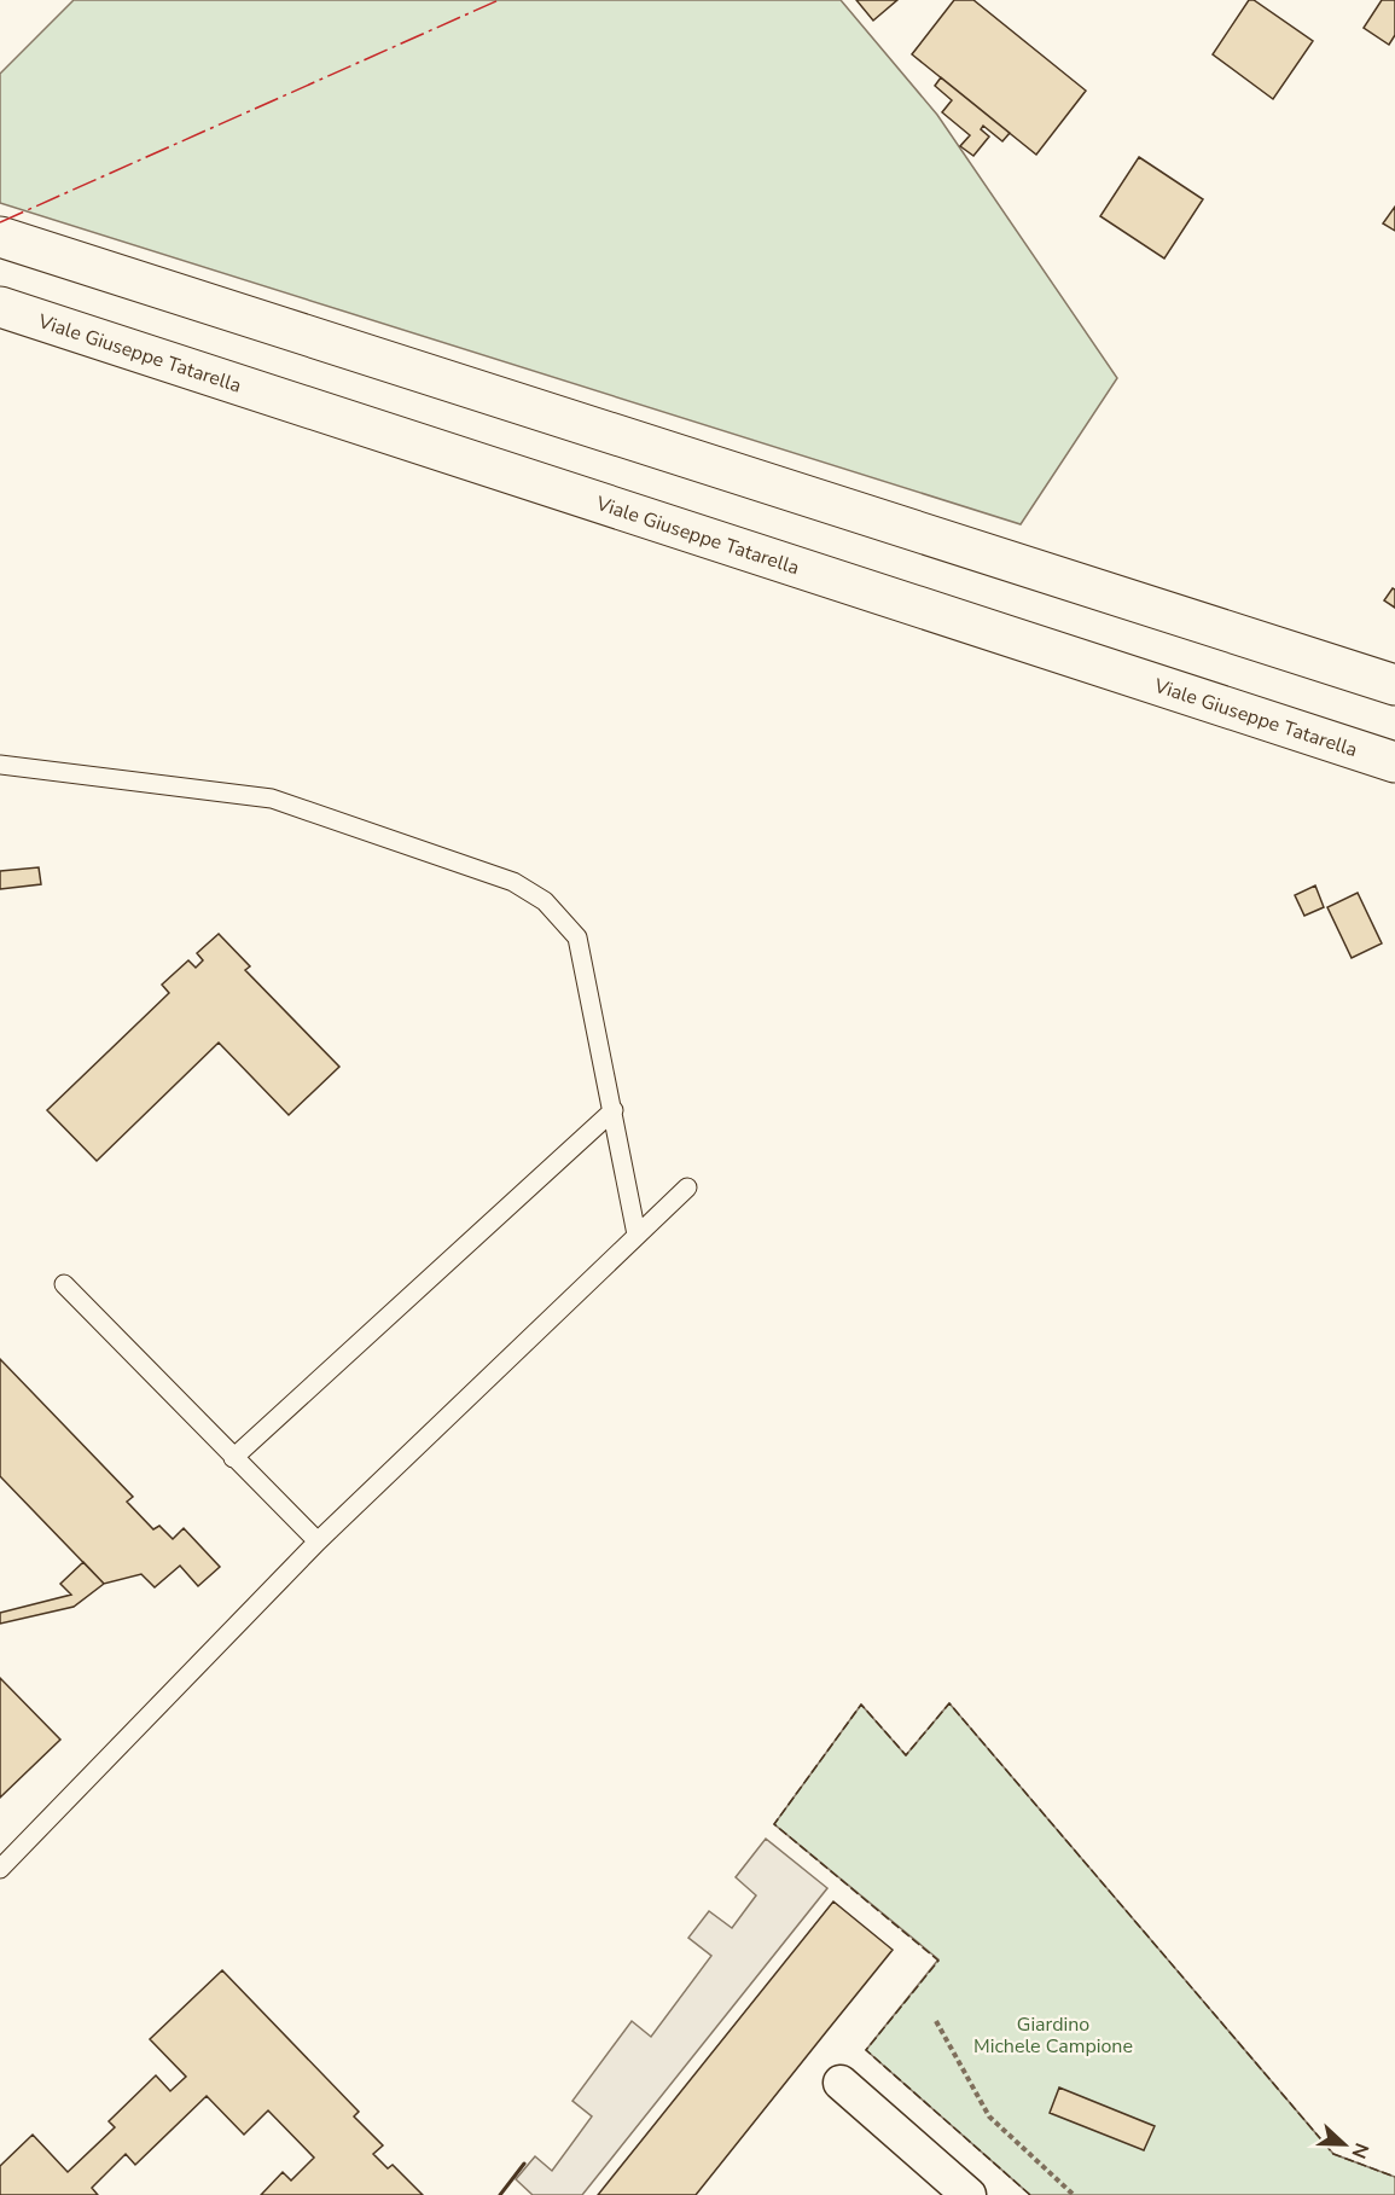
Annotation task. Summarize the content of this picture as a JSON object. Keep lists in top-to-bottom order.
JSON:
{
  "streets": {
    "main road": ["Viale Giuseppe Tatarella"]
  },
  "parks": ["Giardino Michele Campione"],
  "north": "right"
}
